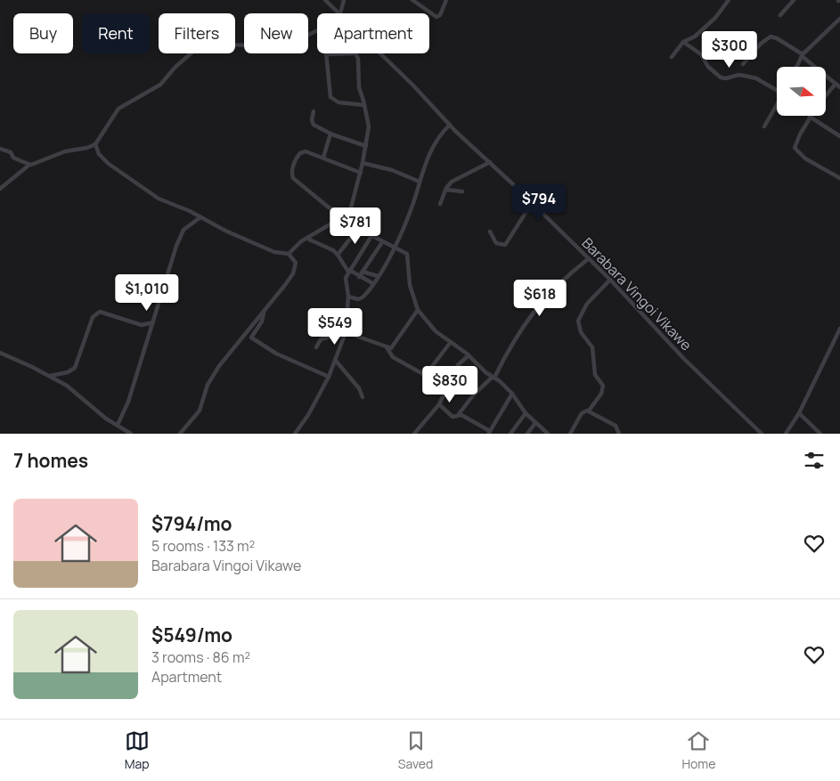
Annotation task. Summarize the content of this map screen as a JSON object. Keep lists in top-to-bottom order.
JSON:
{
  "streets": {
    "street": ["Barabara Vingoi Vikawe"]
  },
  "north": "right",
  "page": {
    "chip": [
      "Buy",
      "Rent",
      "Filters",
      "New",
      "Apartment"
    ],
    "price": [
      "$300",
      "$794",
      "$781",
      "$1,010",
      "$618",
      "$549",
      "$830"
    ],
    "heading": "7 homes",
    "list": [
      {
        "name": "$794/mo",
        "note": "5 rooms · 133 m² · Barabara Vingoi Vikawe"
      },
      {
        "name": "$549/mo",
        "note": "3 rooms · 86 m² · Apartment"
      }
    ],
    "tabs": ["Map", "Saved", "Home"]
  }
}
